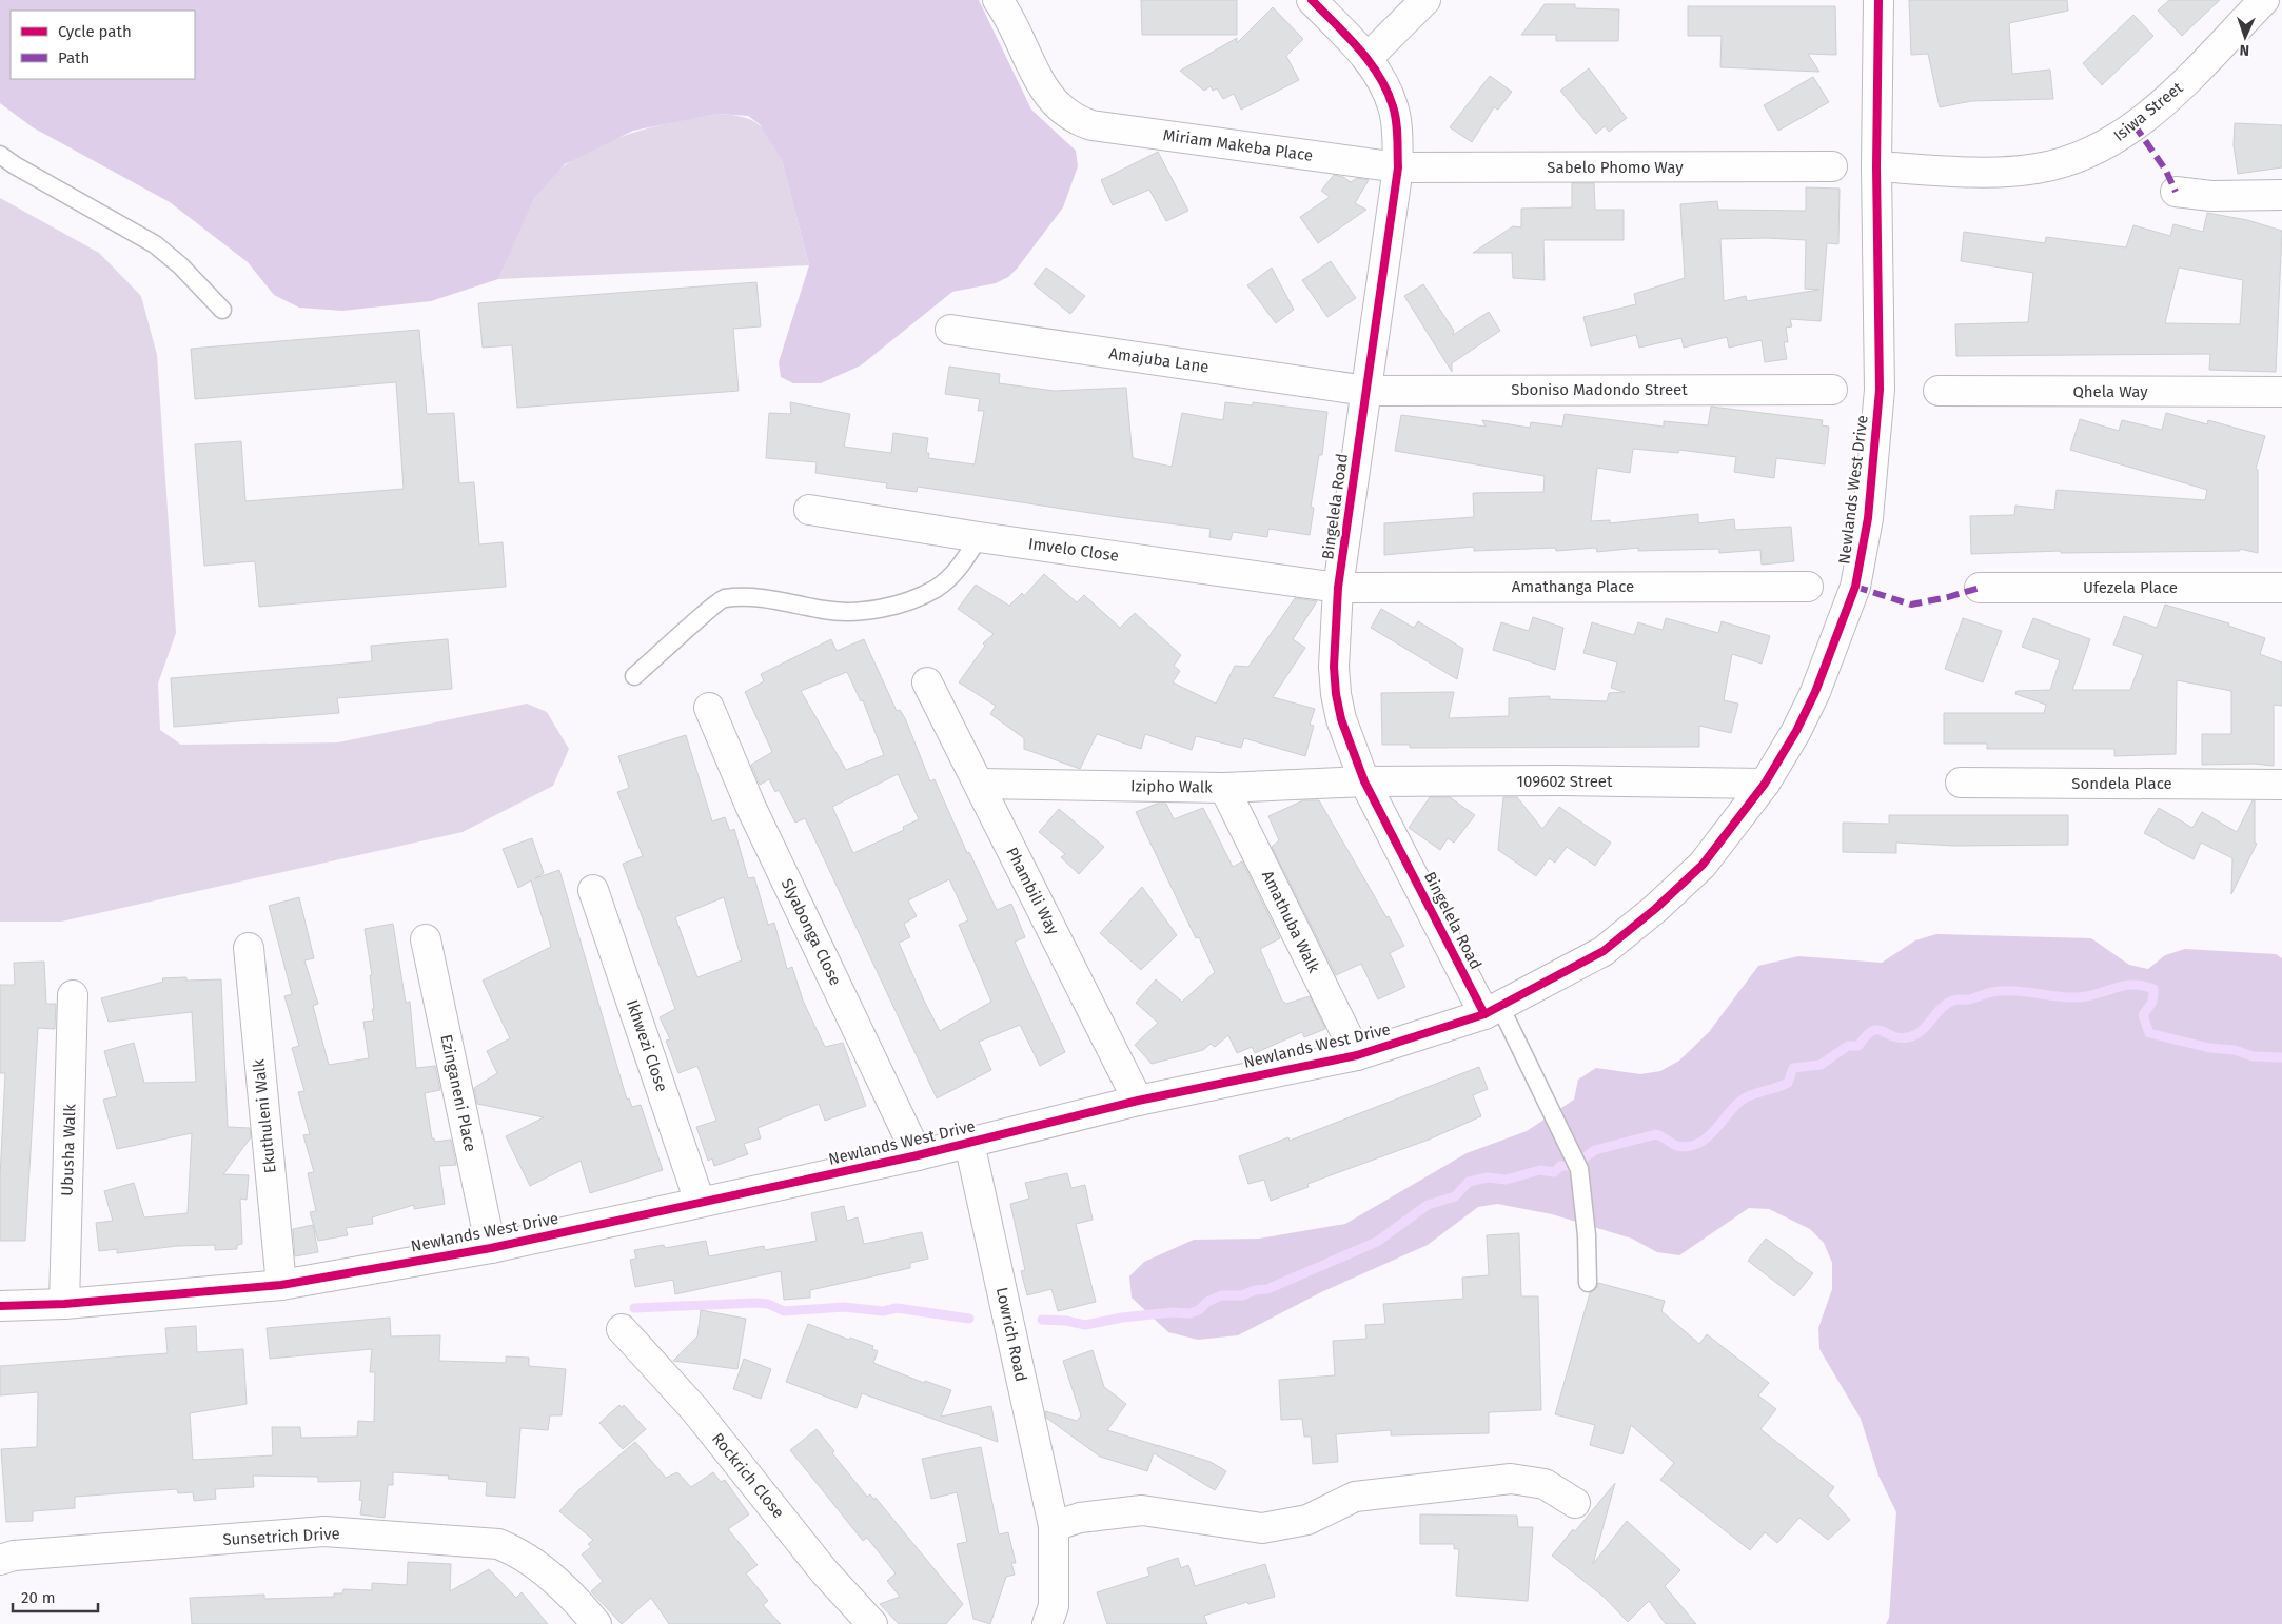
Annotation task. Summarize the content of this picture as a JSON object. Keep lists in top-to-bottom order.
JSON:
{
  "streets": {
    "street": [
      "Isiwa Street",
      "Miriam Makeba Place",
      "Sabelo Phomo Way",
      "Amajuba Lane",
      "Sboniso Madondo Street",
      "Qhela Way",
      "Newlands West Drive",
      "Bingelela Road",
      "Imvelo Close",
      "Amathanga Place",
      "Ufezela Place",
      "109602 Street",
      "Sondela Place",
      "Izipho Walk",
      "Phambili Way",
      "Amathuba Walk",
      "Slyabonga Close",
      "Ikhwezi Close",
      "Ezinganeni Place",
      "Ekuthuleni Walk",
      "Ubusha Walk",
      "Lowrich Road",
      "Rockrich Close",
      "Sunsetrich Drive"
    ]
  },
  "crossings": [
    ["Isiwa Street", "Newlands West Drive"],
    ["Miriam Makeba Place", "Sabelo Phomo Way"],
    ["Miriam Makeba Place", "Bingelela Road"],
    ["Sabelo Phomo Way", "Bingelela Road"],
    ["Amajuba Lane", "Sboniso Madondo Street"],
    ["Amajuba Lane", "Bingelela Road"],
    ["Sboniso Madondo Street", "Bingelela Road"],
    ["Newlands West Drive", "Bingelela Road"],
    ["Newlands West Drive", "109602 Street"],
    ["Newlands West Drive", "Phambili Way"],
    ["Newlands West Drive", "Amathuba Walk"],
    ["Newlands West Drive", "Slyabonga Close"],
    ["Newlands West Drive", "Ikhwezi Close"],
    ["Newlands West Drive", "Ezinganeni Place"],
    ["Newlands West Drive", "Ekuthuleni Walk"],
    ["Newlands West Drive", "Ubusha Walk"],
    ["Newlands West Drive", "Lowrich Road"],
    ["Bingelela Road", "Imvelo Close"],
    ["Bingelela Road", "Amathanga Place"],
    ["Bingelela Road", "109602 Street"],
    ["Bingelela Road", "Izipho Walk"],
    ["Imvelo Close", "Amathanga Place"],
    ["109602 Street", "Izipho Walk"],
    ["Izipho Walk", "Phambili Way"],
    ["Izipho Walk", "Amathuba Walk"]
  ],
  "legend": ["Cycle path", "Path"],
  "scale_bar": "20 m",
  "north": "bottom"
}
